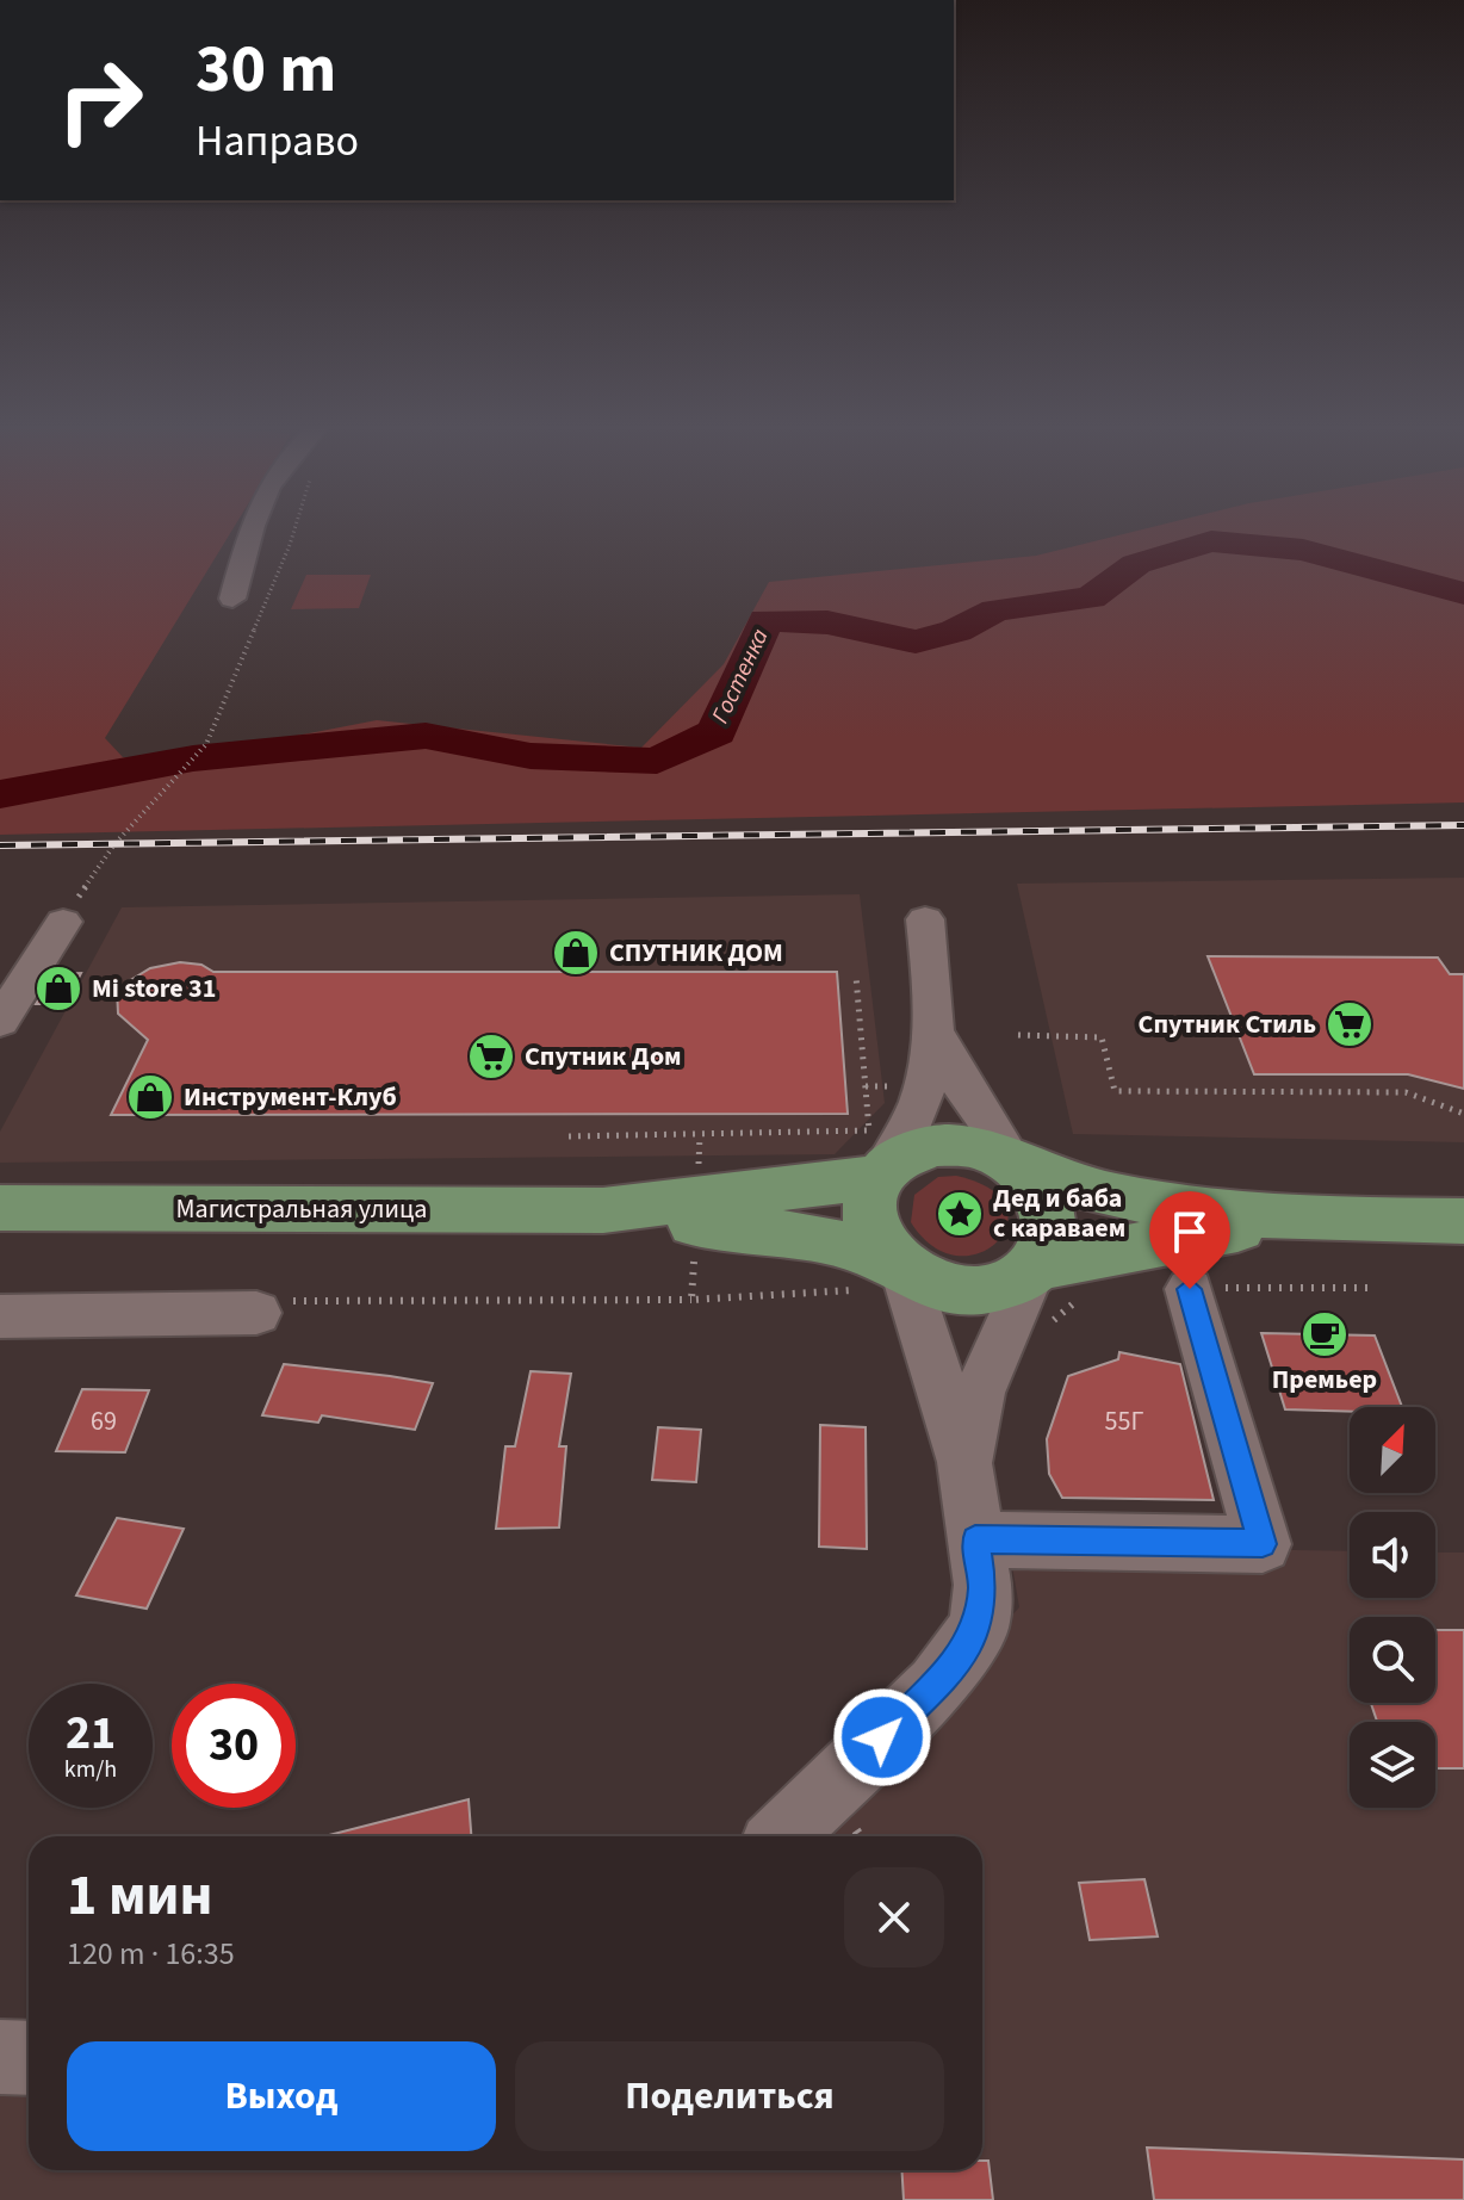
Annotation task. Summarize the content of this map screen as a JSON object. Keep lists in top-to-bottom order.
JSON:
{
  "streets": {
    "main road": ["Магистральная улица"]
  },
  "water": ["Гостенка"],
  "places": {
    "shop": ["СПУТНИК ДОМ", "Mi store 31", "Инструмент-Клуб"],
    "supermarket": ["Спутник Стиль", "Спутник Дом"],
    "place": ["Дед и баба с караваем"],
    "cafe": ["Премьер"]
  },
  "house_numbers": ["69", "55Г"],
  "north": "top right",
  "page": {
    "turn": ["30 m", "Направо"],
    "speed": "21 km/h",
    "limit": "30",
    "heading": ["1 мин", "120 m · 16:35"],
    "buttons": ["Выход", "Поделиться"]
  }
}
